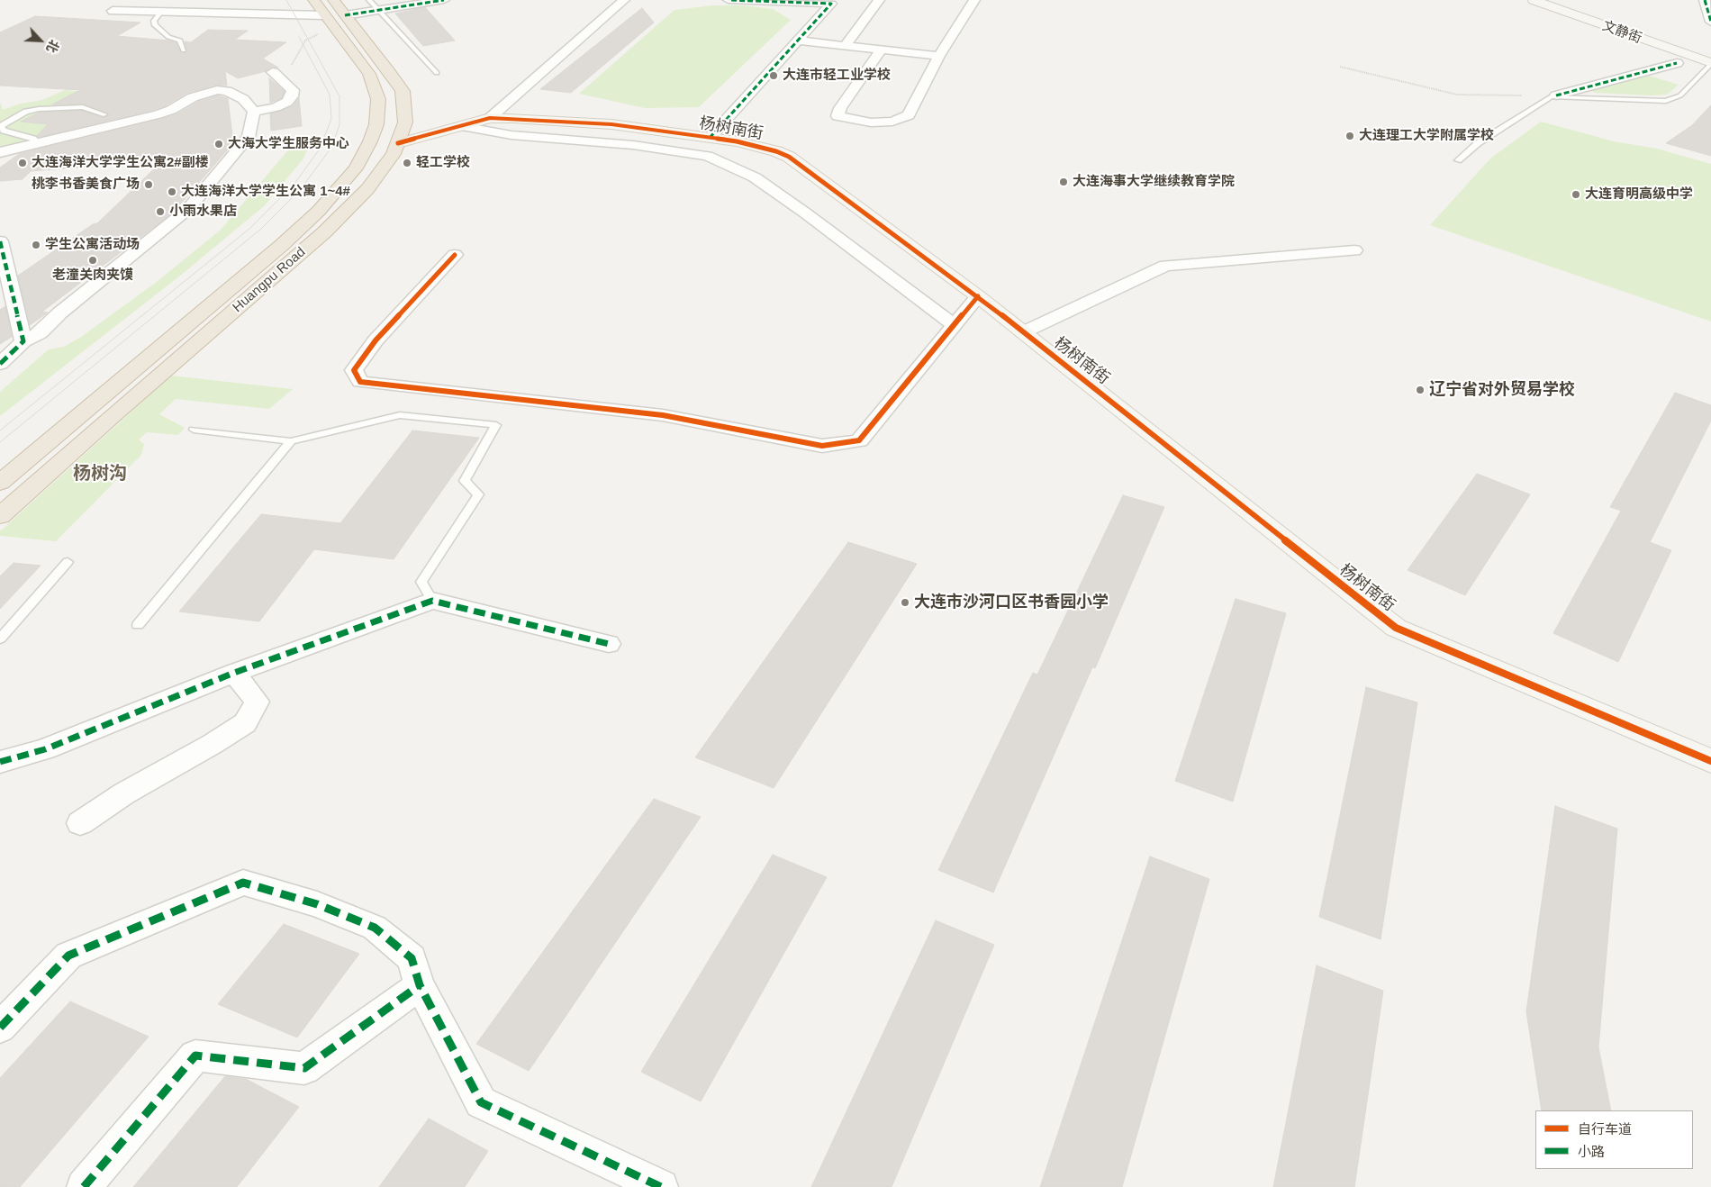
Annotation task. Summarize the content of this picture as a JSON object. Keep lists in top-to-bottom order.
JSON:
{
  "streets": {
    "highway": ["Huangpu Road"],
    "street": ["文静街", "杨树南街"]
  },
  "crossings": [
    ["杨树南街", "Huangpu Road"]
  ],
  "districts": ["杨树沟"],
  "places": [
    "大连市轻工业学校",
    "大连理工大学附属学校",
    "大海大学生服务中心",
    "大连海洋大学学生公寓2#副楼",
    "轻工学校",
    "大连海事大学继续教育学院",
    "桃李书香美食广场",
    "大连海洋大学学生公寓 1~4#",
    "大连育明高级中学",
    "小雨水果店",
    "学生公寓活动场",
    "老潼关肉夹馍",
    "辽宁省对外贸易学校",
    "大连市沙河口区书香园小学"
  ],
  "legend": ["自行车道", "小路"],
  "north": "bottom right"
}
